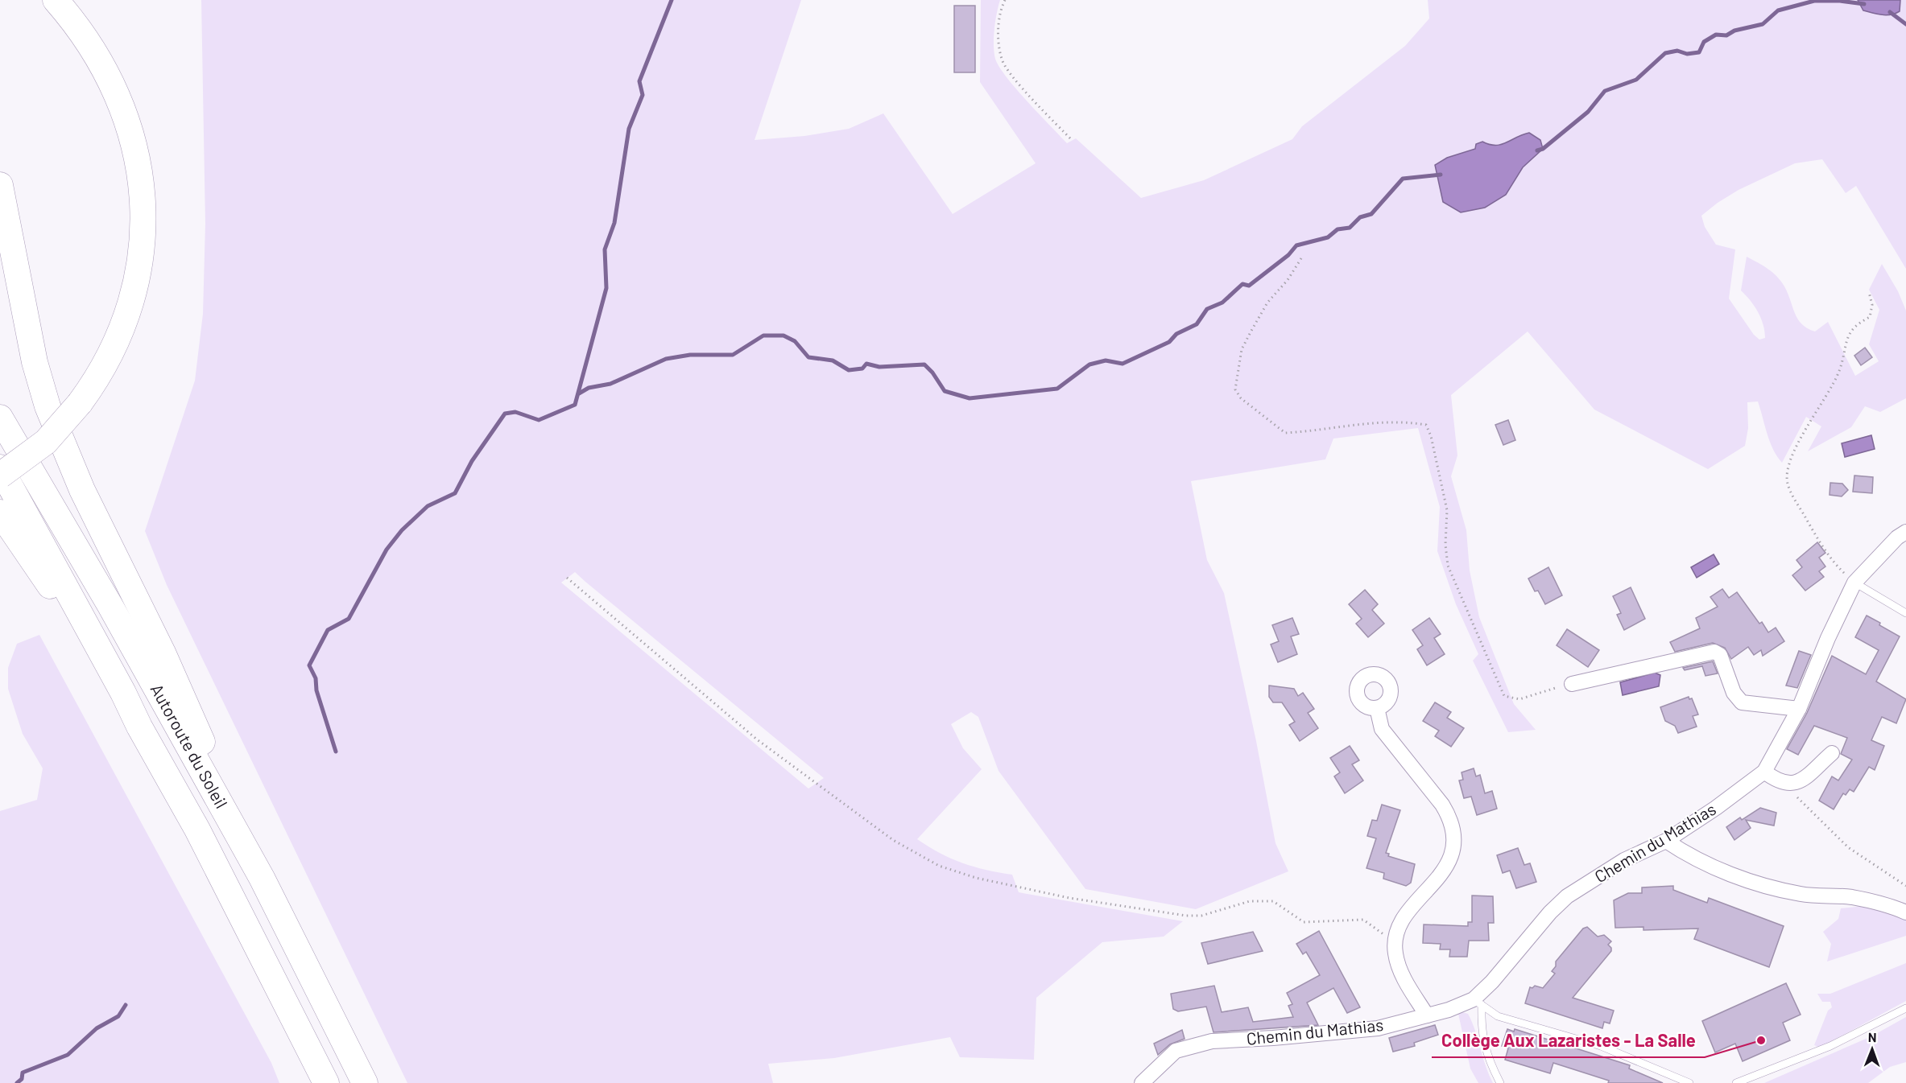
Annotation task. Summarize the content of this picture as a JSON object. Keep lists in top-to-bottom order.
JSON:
{
  "streets": {
    "highway": ["Autoroute du Soleil"],
    "street": ["Chemin du Mathias"]
  },
  "places": ["Collège Aux Lazaristes - La Salle"],
  "north": "top"
}
